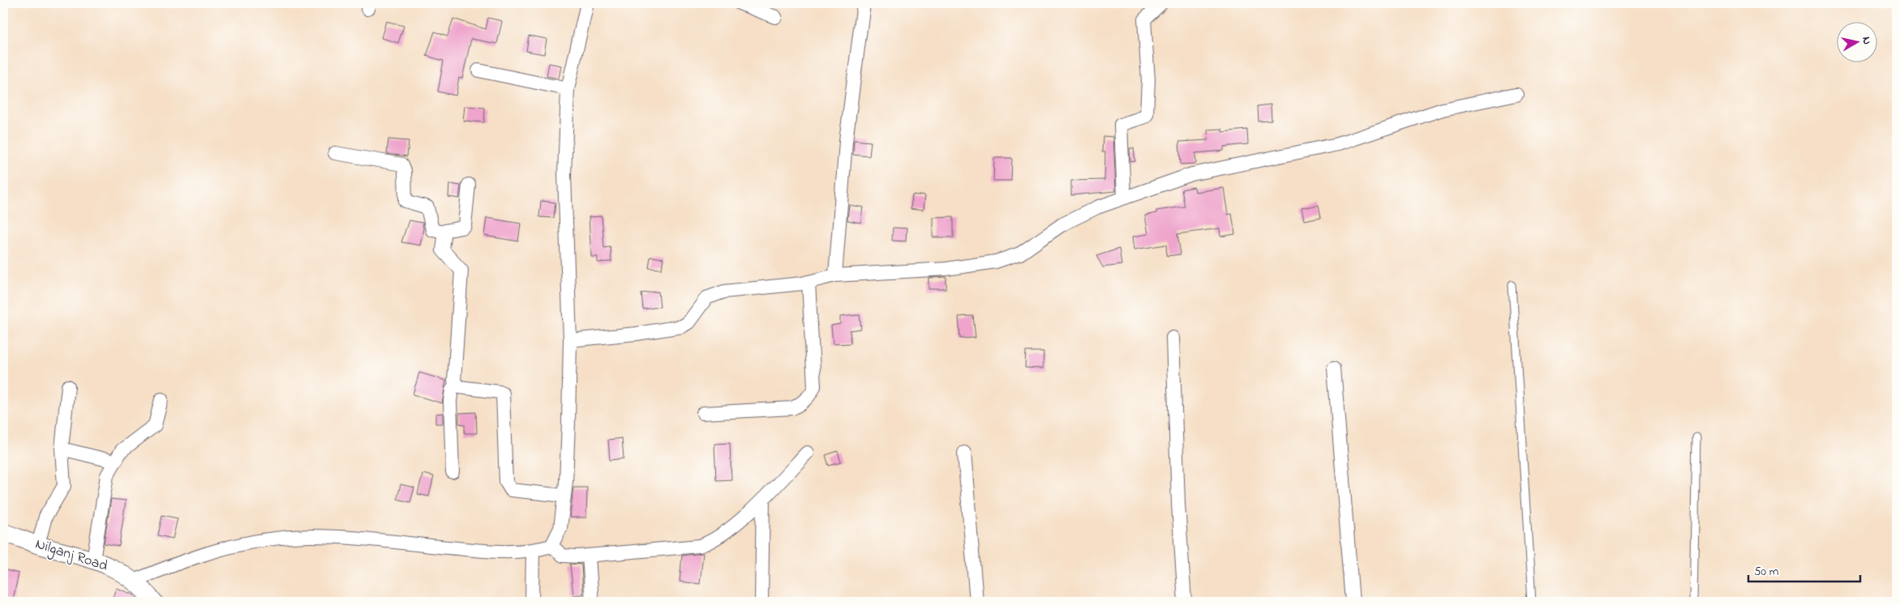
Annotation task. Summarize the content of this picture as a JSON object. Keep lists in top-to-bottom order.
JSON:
{
  "streets": {
    "street": ["Nilganj Road"]
  },
  "scale_bar": "50 m",
  "north": "right"
}
